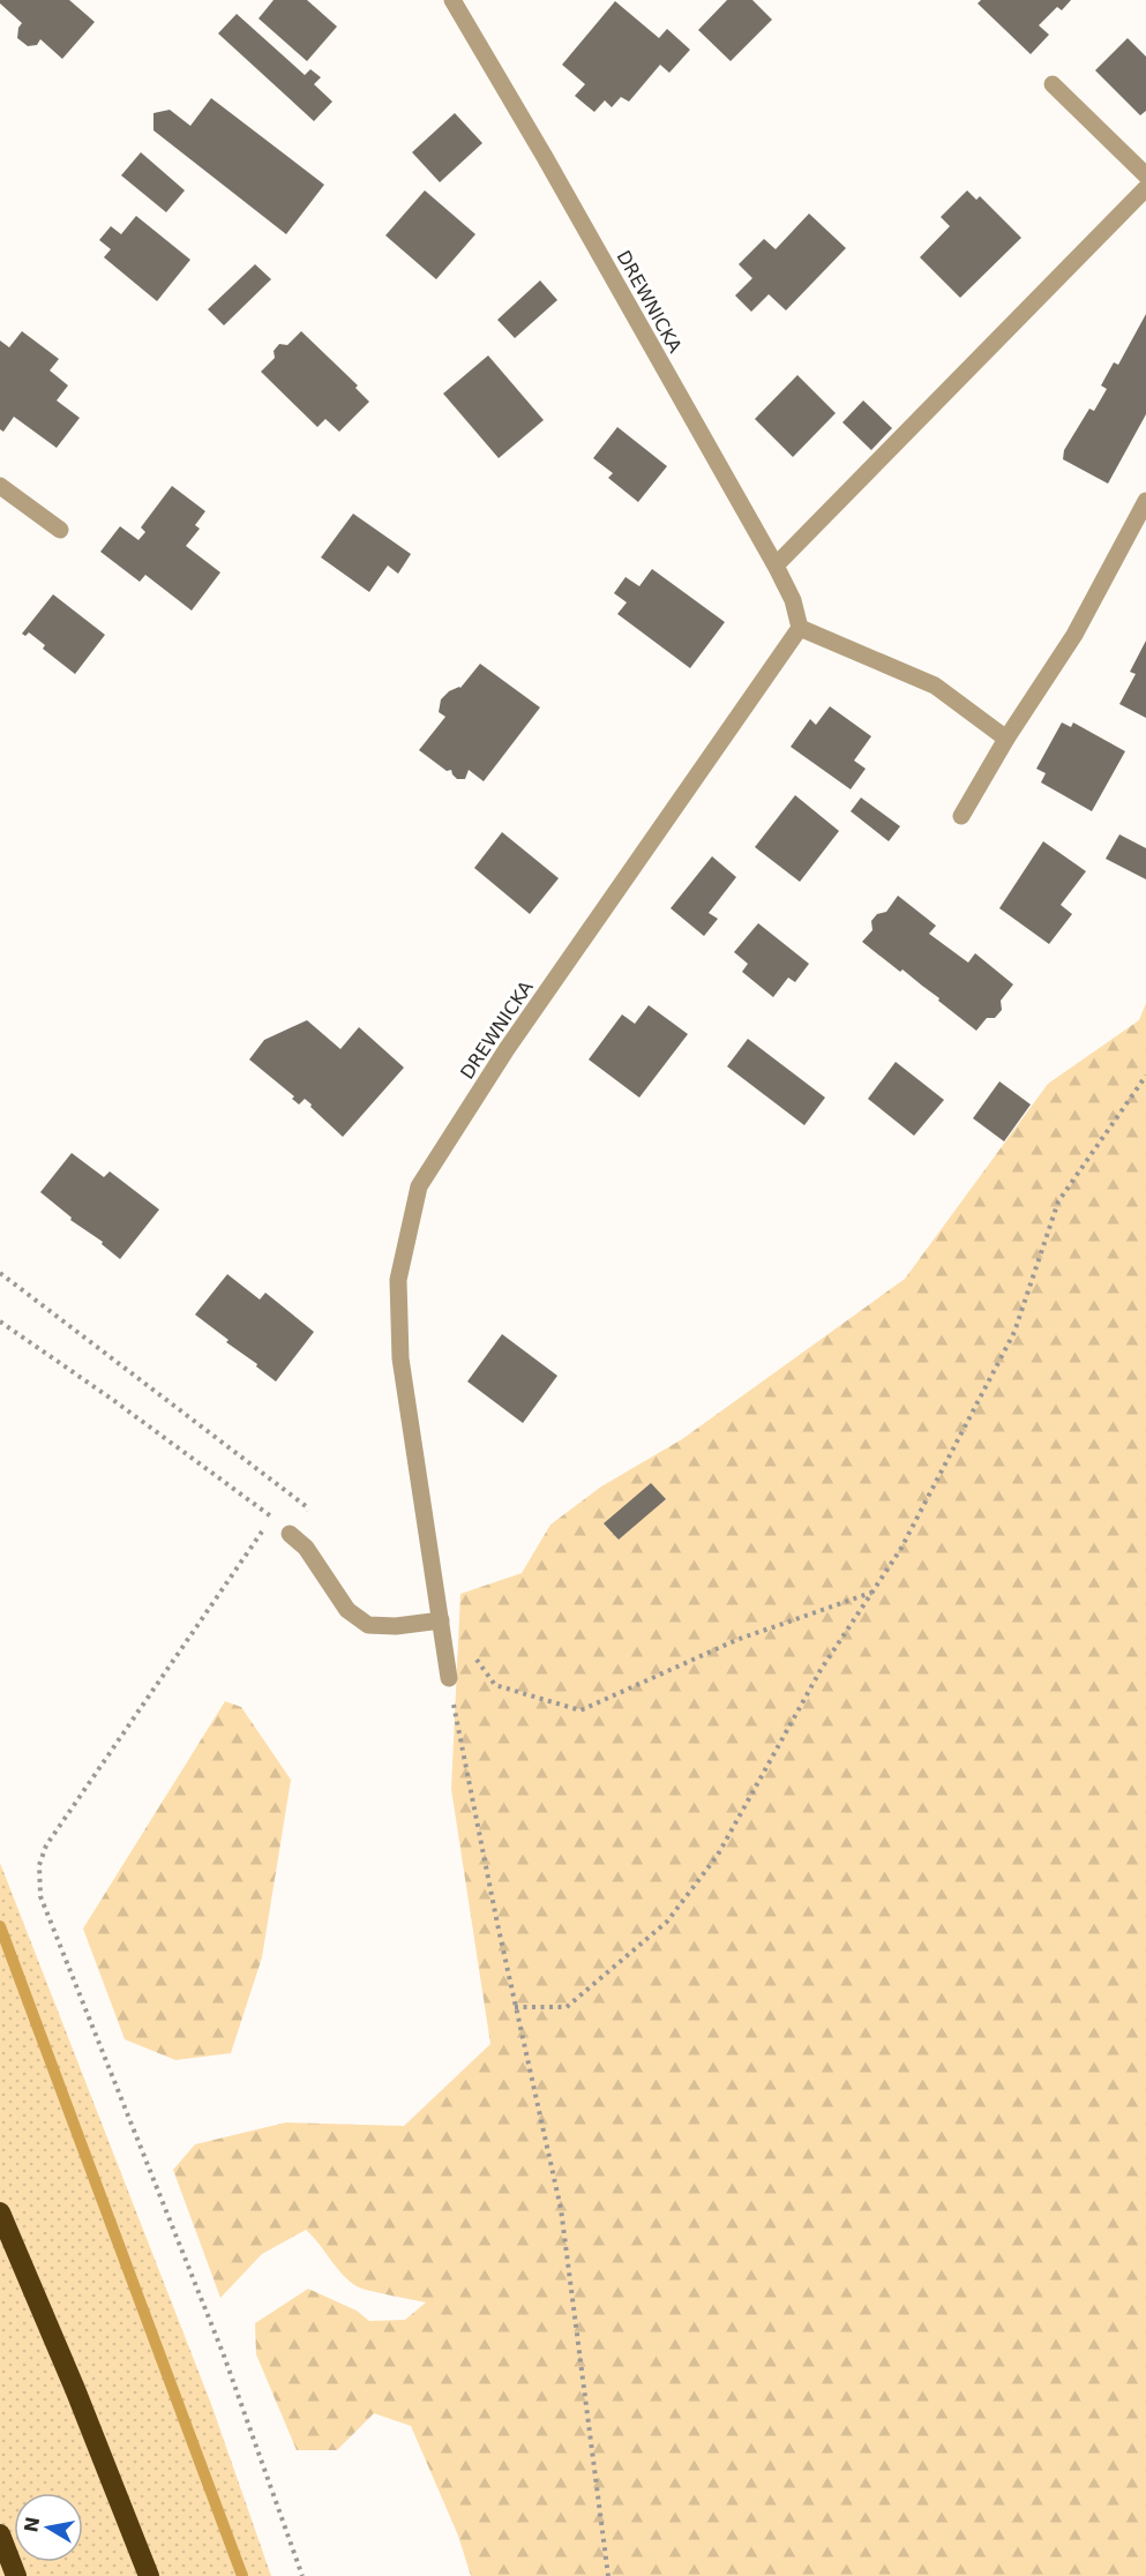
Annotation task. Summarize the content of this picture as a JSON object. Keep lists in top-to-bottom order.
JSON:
{
  "streets": {
    "street": ["DREWNICKA"]
  },
  "north": "left"
}
